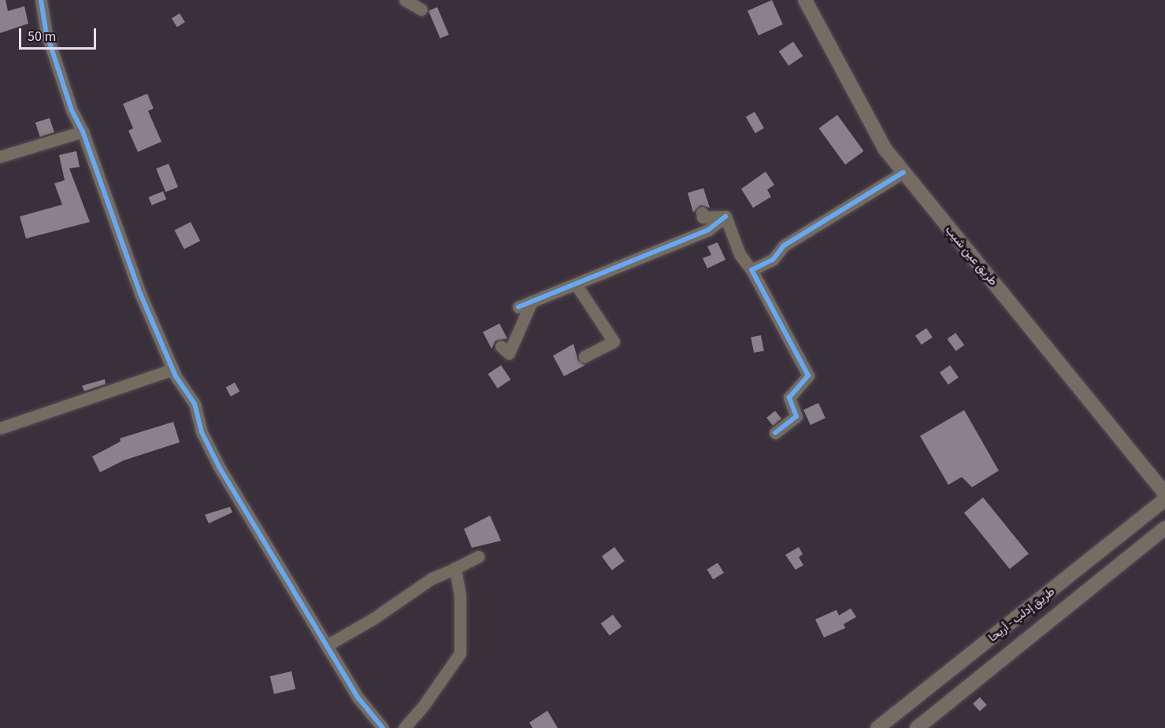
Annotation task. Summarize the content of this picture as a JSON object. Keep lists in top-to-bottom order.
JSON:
{
  "streets": {
    "main road": ["طريق عين شيب", "طريق إدلب - أريحا"]
  },
  "scale_bar": "50 m"
}
